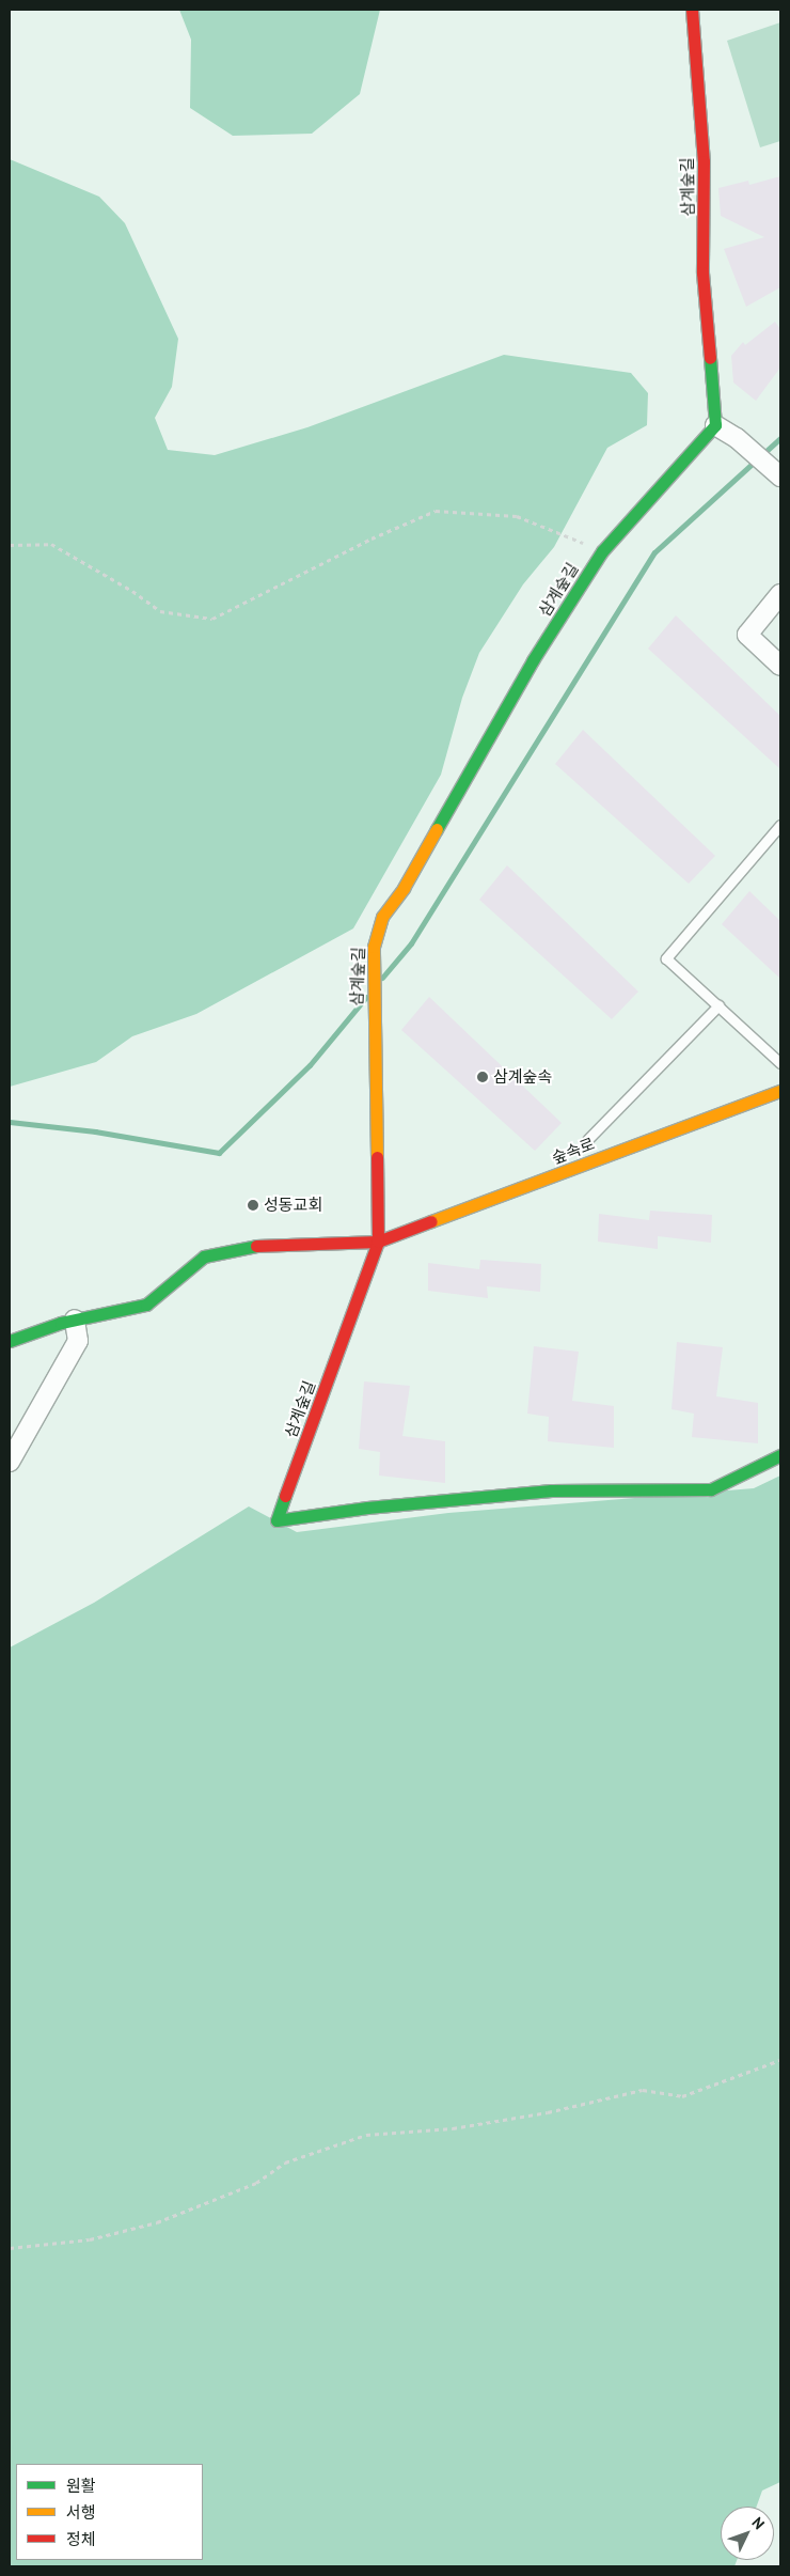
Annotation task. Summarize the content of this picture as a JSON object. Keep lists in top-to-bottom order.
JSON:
{
  "streets": {
    "street": ["삼계숲길", "숲속로"]
  },
  "crossings": [
    ["삼계숲길", "숲속로"]
  ],
  "places": ["삼계숲속", "성동교회"],
  "legend": ["원활", "서행", "정체"],
  "north": "top right"
}
